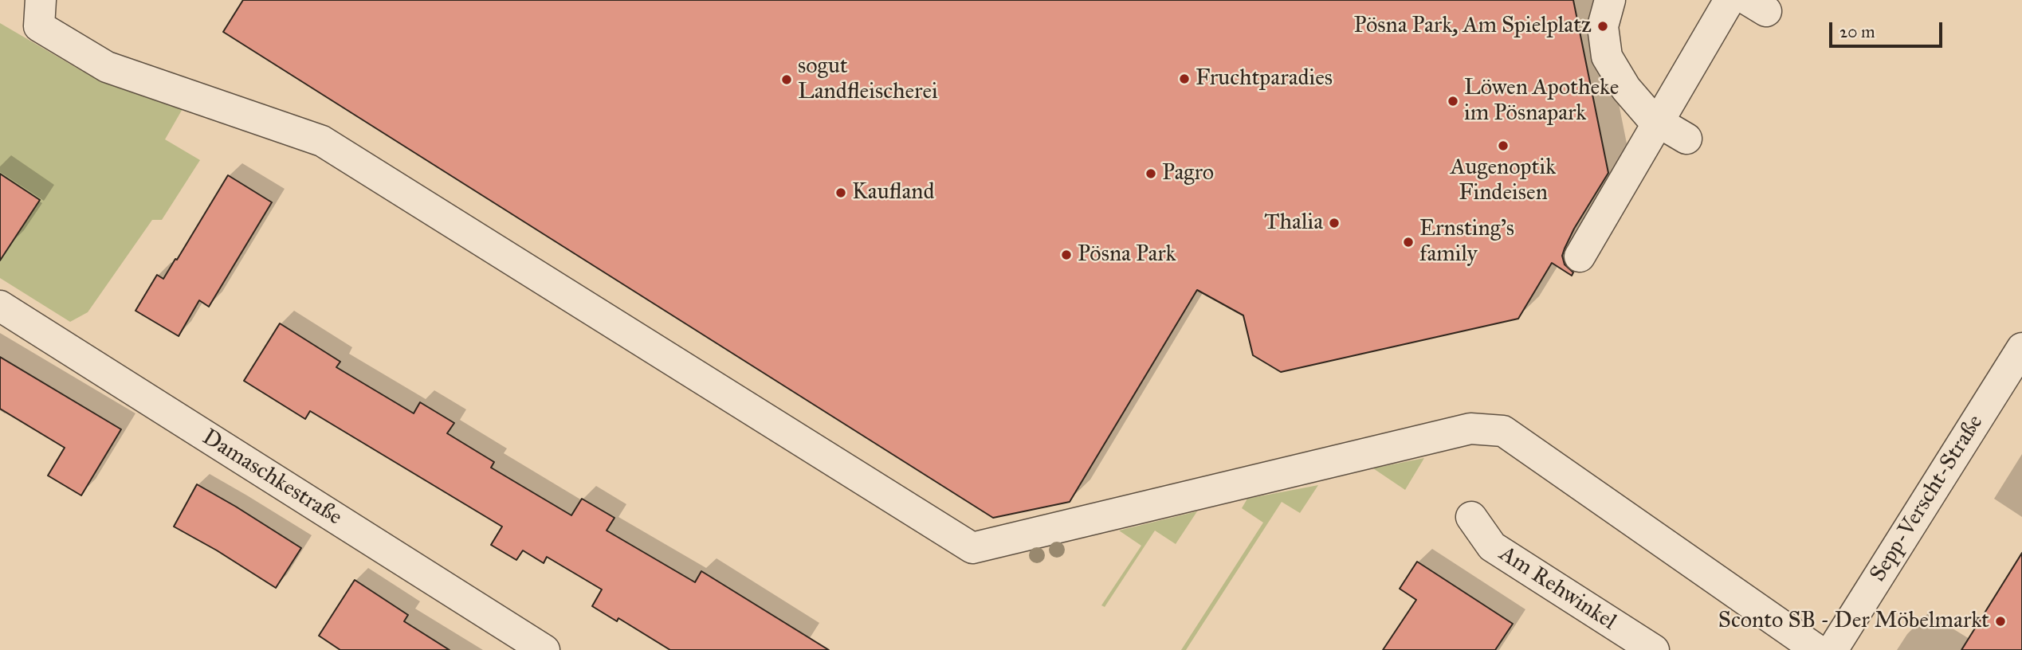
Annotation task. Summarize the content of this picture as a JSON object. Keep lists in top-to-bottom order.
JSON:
{
  "streets": {
    "street": ["Damaschkestraße", "Sepp-Verscht-Straße", "Am Rehwinkel"]
  },
  "places": [
    "Pösna Park, Am Spielplatz",
    "Fruchtparadies",
    "sogut Landfleischerei",
    "Löwen Apotheke im Pösnapark",
    "Augenoptik Findeisen",
    "Pagro",
    "Kaufland",
    "Thalia",
    "Ernsting's family",
    "Pösna Park",
    "Sconto SB - Der Möbelmarkt"
  ],
  "scale_bar": "20 m"
}
